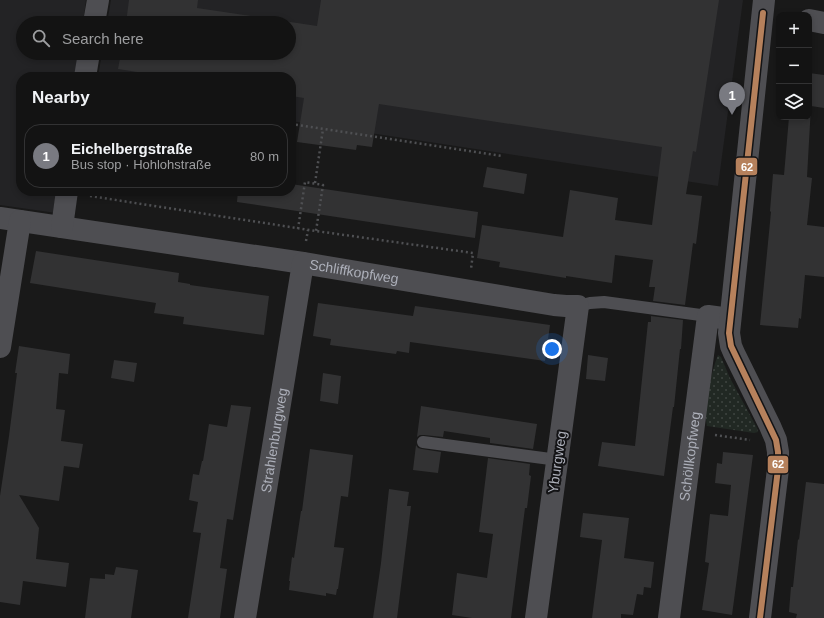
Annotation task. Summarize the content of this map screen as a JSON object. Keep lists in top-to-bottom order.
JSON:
{
  "streets": {
    "street": [
      "Schliffkopfweg",
      "Strahlenburgweg",
      "Schöllkopfweg",
      "Yburgweg"
    ]
  },
  "crossings": [
    ["Schliffkopfweg", "Strahlenburgweg"],
    ["Schliffkopfweg", "Schöllkopfweg"],
    ["Schliffkopfweg", "Yburgweg"]
  ],
  "lines": ["transit line 62"],
  "page": {
    "map_buttons": ["+", "−"],
    "search": "Search here",
    "heading": "Nearby",
    "pins": "1",
    "list": [
      {
        "mark": "1",
        "name": "Eichelbergstraße",
        "note": "Bus stop · Hohlohstraße",
        "value": "80 m"
      }
    ]
  }
}
